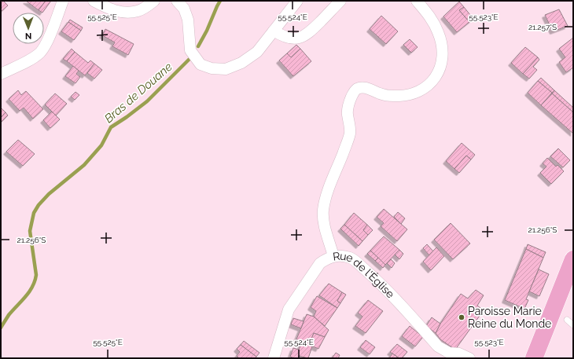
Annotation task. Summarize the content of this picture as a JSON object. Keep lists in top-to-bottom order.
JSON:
{
  "streets": {
    "street": ["Rue de l'Église"]
  },
  "water": ["Bras de Douane"],
  "places": ["Paroisse Marie Reine du Monde"],
  "north": "bottom",
  "coordinates": [
    "55.525°E",
    "55.524°E",
    "55.523°E",
    "21.257°S",
    "21.256°S"
  ]
}
